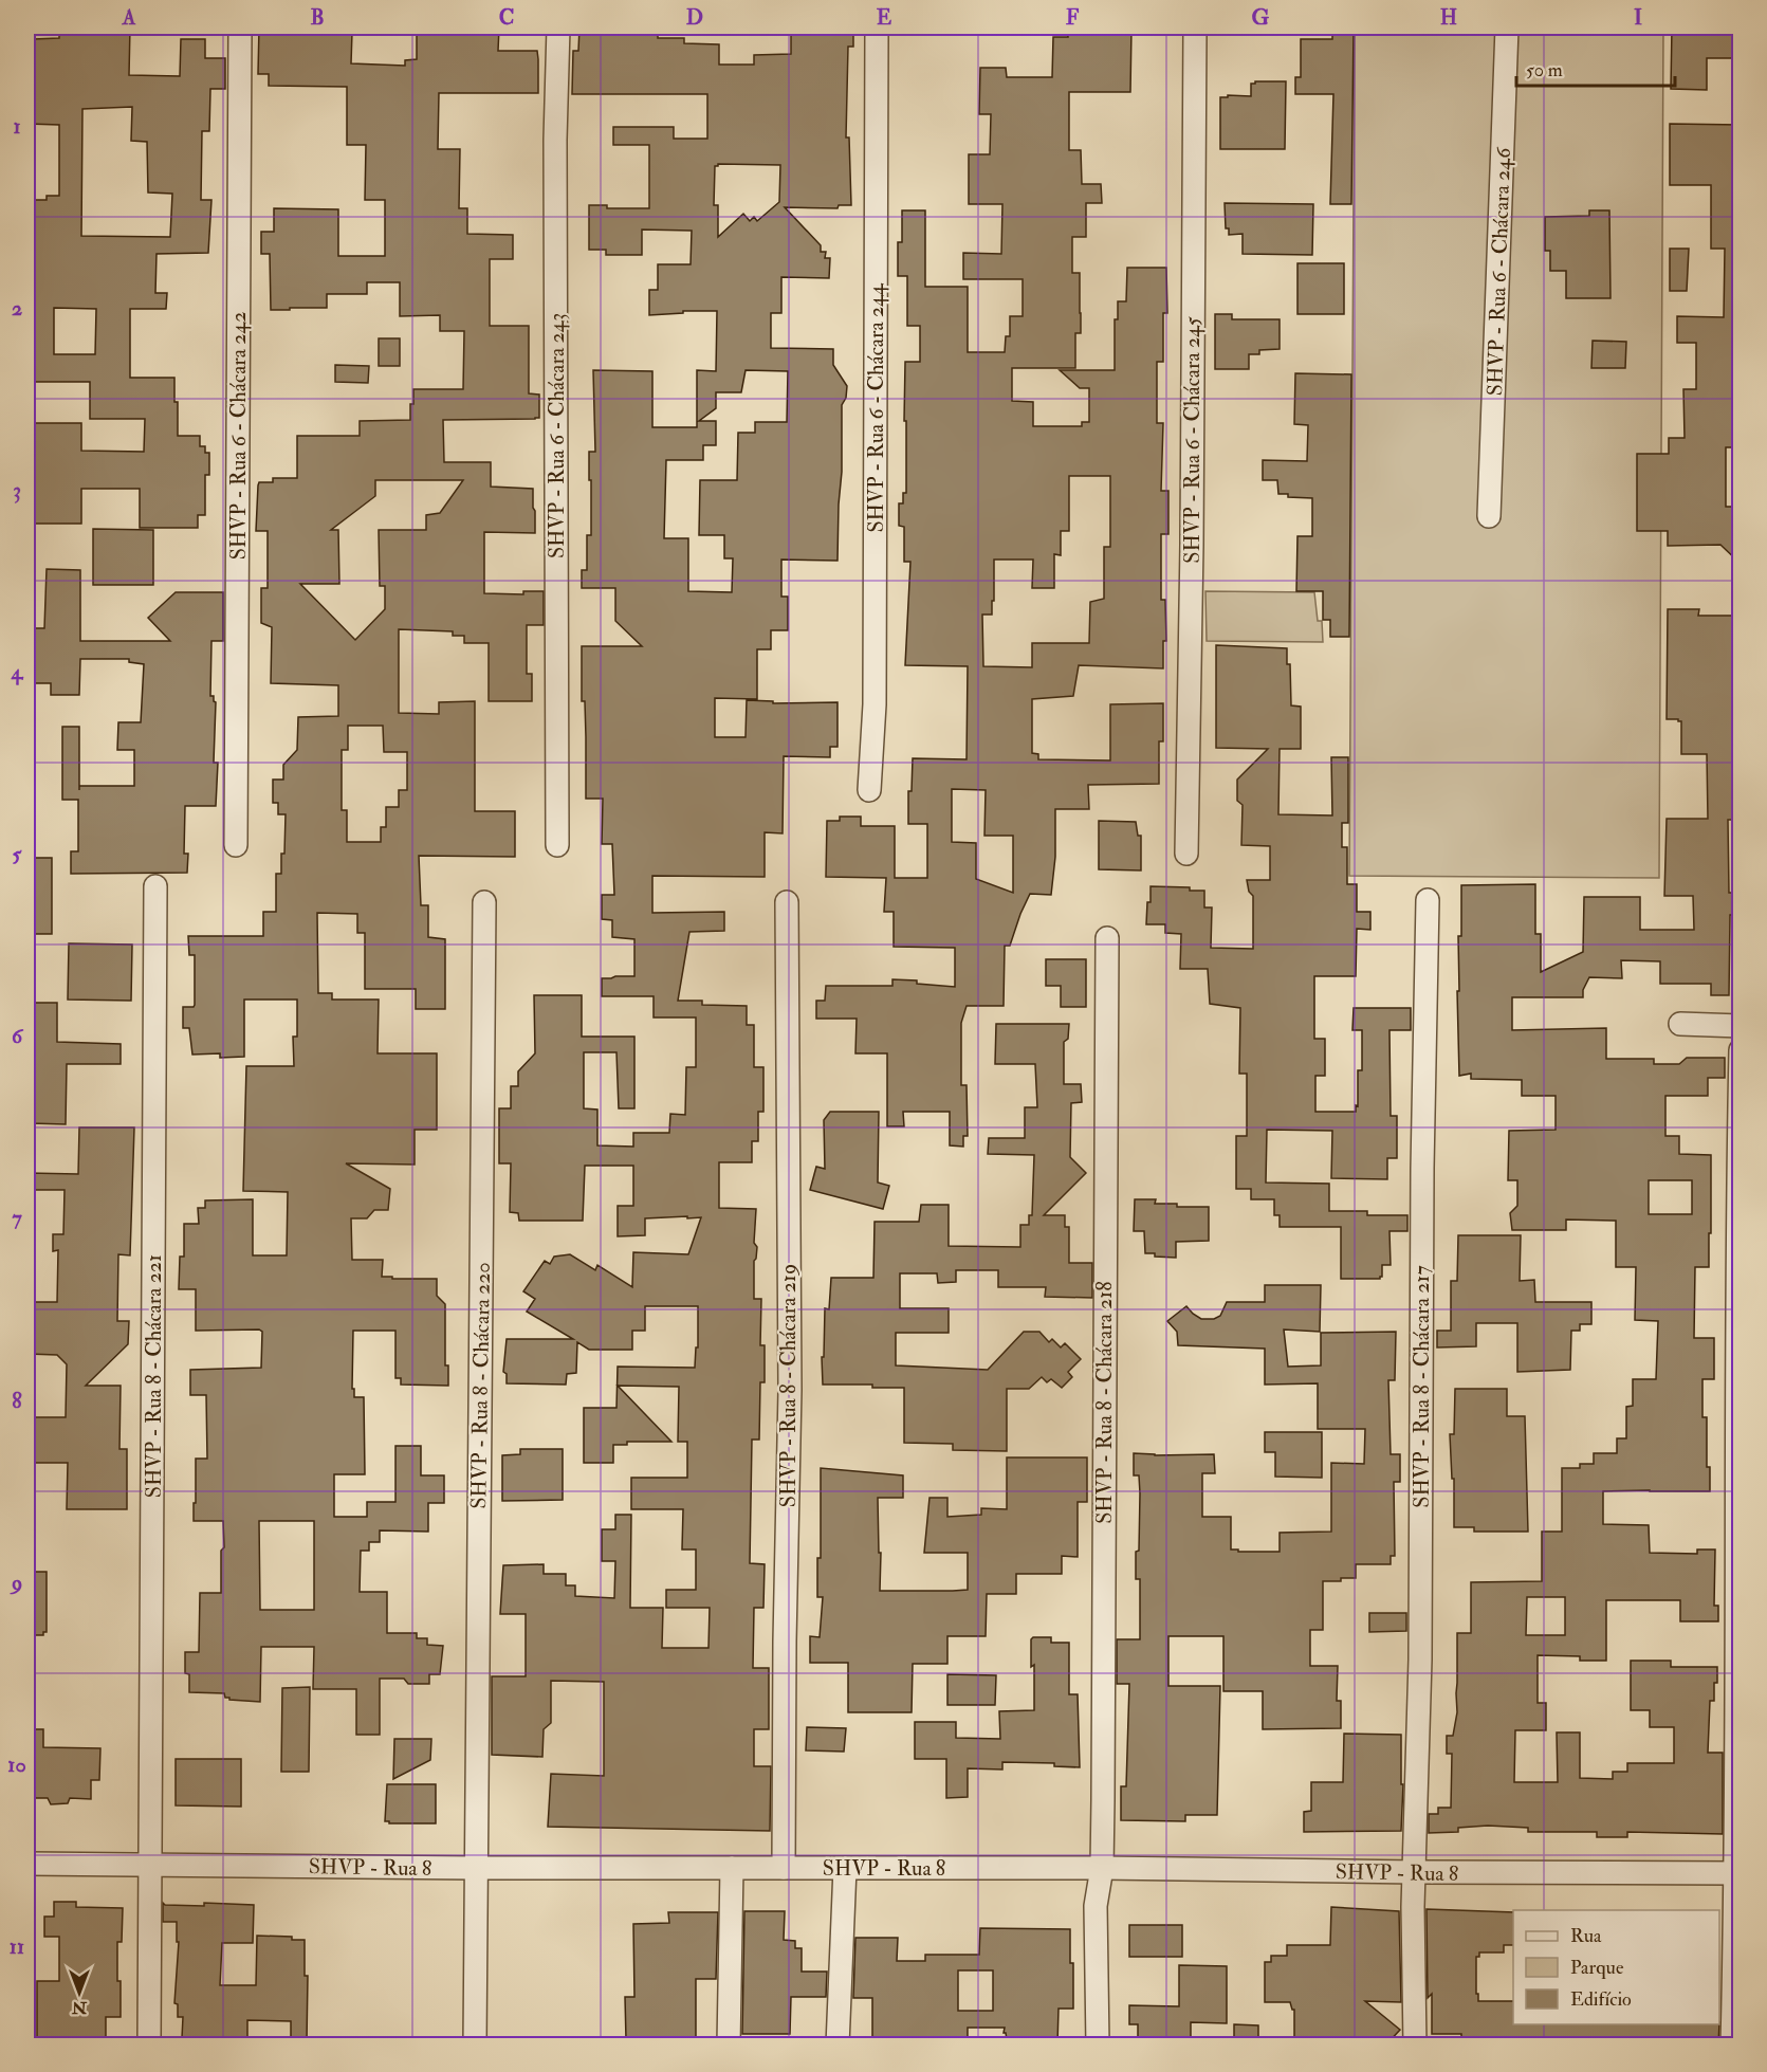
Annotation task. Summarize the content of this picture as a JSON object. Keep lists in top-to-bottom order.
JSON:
{
  "streets": {
    "street": [
      "SHVP - Rua 6 - Chácara 246",
      "SHVP - Rua 6 - Chácara 244",
      "SHVP - Rua 6 - Chácara 242",
      "SHVP - Rua 6 - Chácara 243",
      "SHVP - Rua 6 - Chácara 245",
      "SHVP - Rua 8 - Chácara 221",
      "SHVP - Rua 8 - Chácara 220",
      "SHVP - Rua 8 - Chácara 219",
      "SHVP - Rua 8 - Chácara 217",
      "SHVP - Rua 8 - Chácara 218",
      "SHVP - Rua 8"
    ]
  },
  "crossings": [
    ["SHVP - Rua 8 - Chácara 221", "SHVP - Rua 8"],
    ["SHVP - Rua 8 - Chácara 220", "SHVP - Rua 8"],
    ["SHVP - Rua 8 - Chácara 219", "SHVP - Rua 8"],
    ["SHVP - Rua 8 - Chácara 217", "SHVP - Rua 8"],
    ["SHVP - Rua 8 - Chácara 218", "SHVP - Rua 8"]
  ],
  "legend": ["Rua", "Parque", "Edifício"],
  "scale_bar": "50 m",
  "north": "bottom",
  "grid": {
    "columns": [
      "A",
      "B",
      "C",
      "D",
      "E",
      "F",
      "G",
      "H",
      "I"
    ],
    "rows": [
      "1",
      "2",
      "3",
      "4",
      "5",
      "6",
      "7",
      "8",
      "9",
      "10",
      "11"
    ]
  }
}
